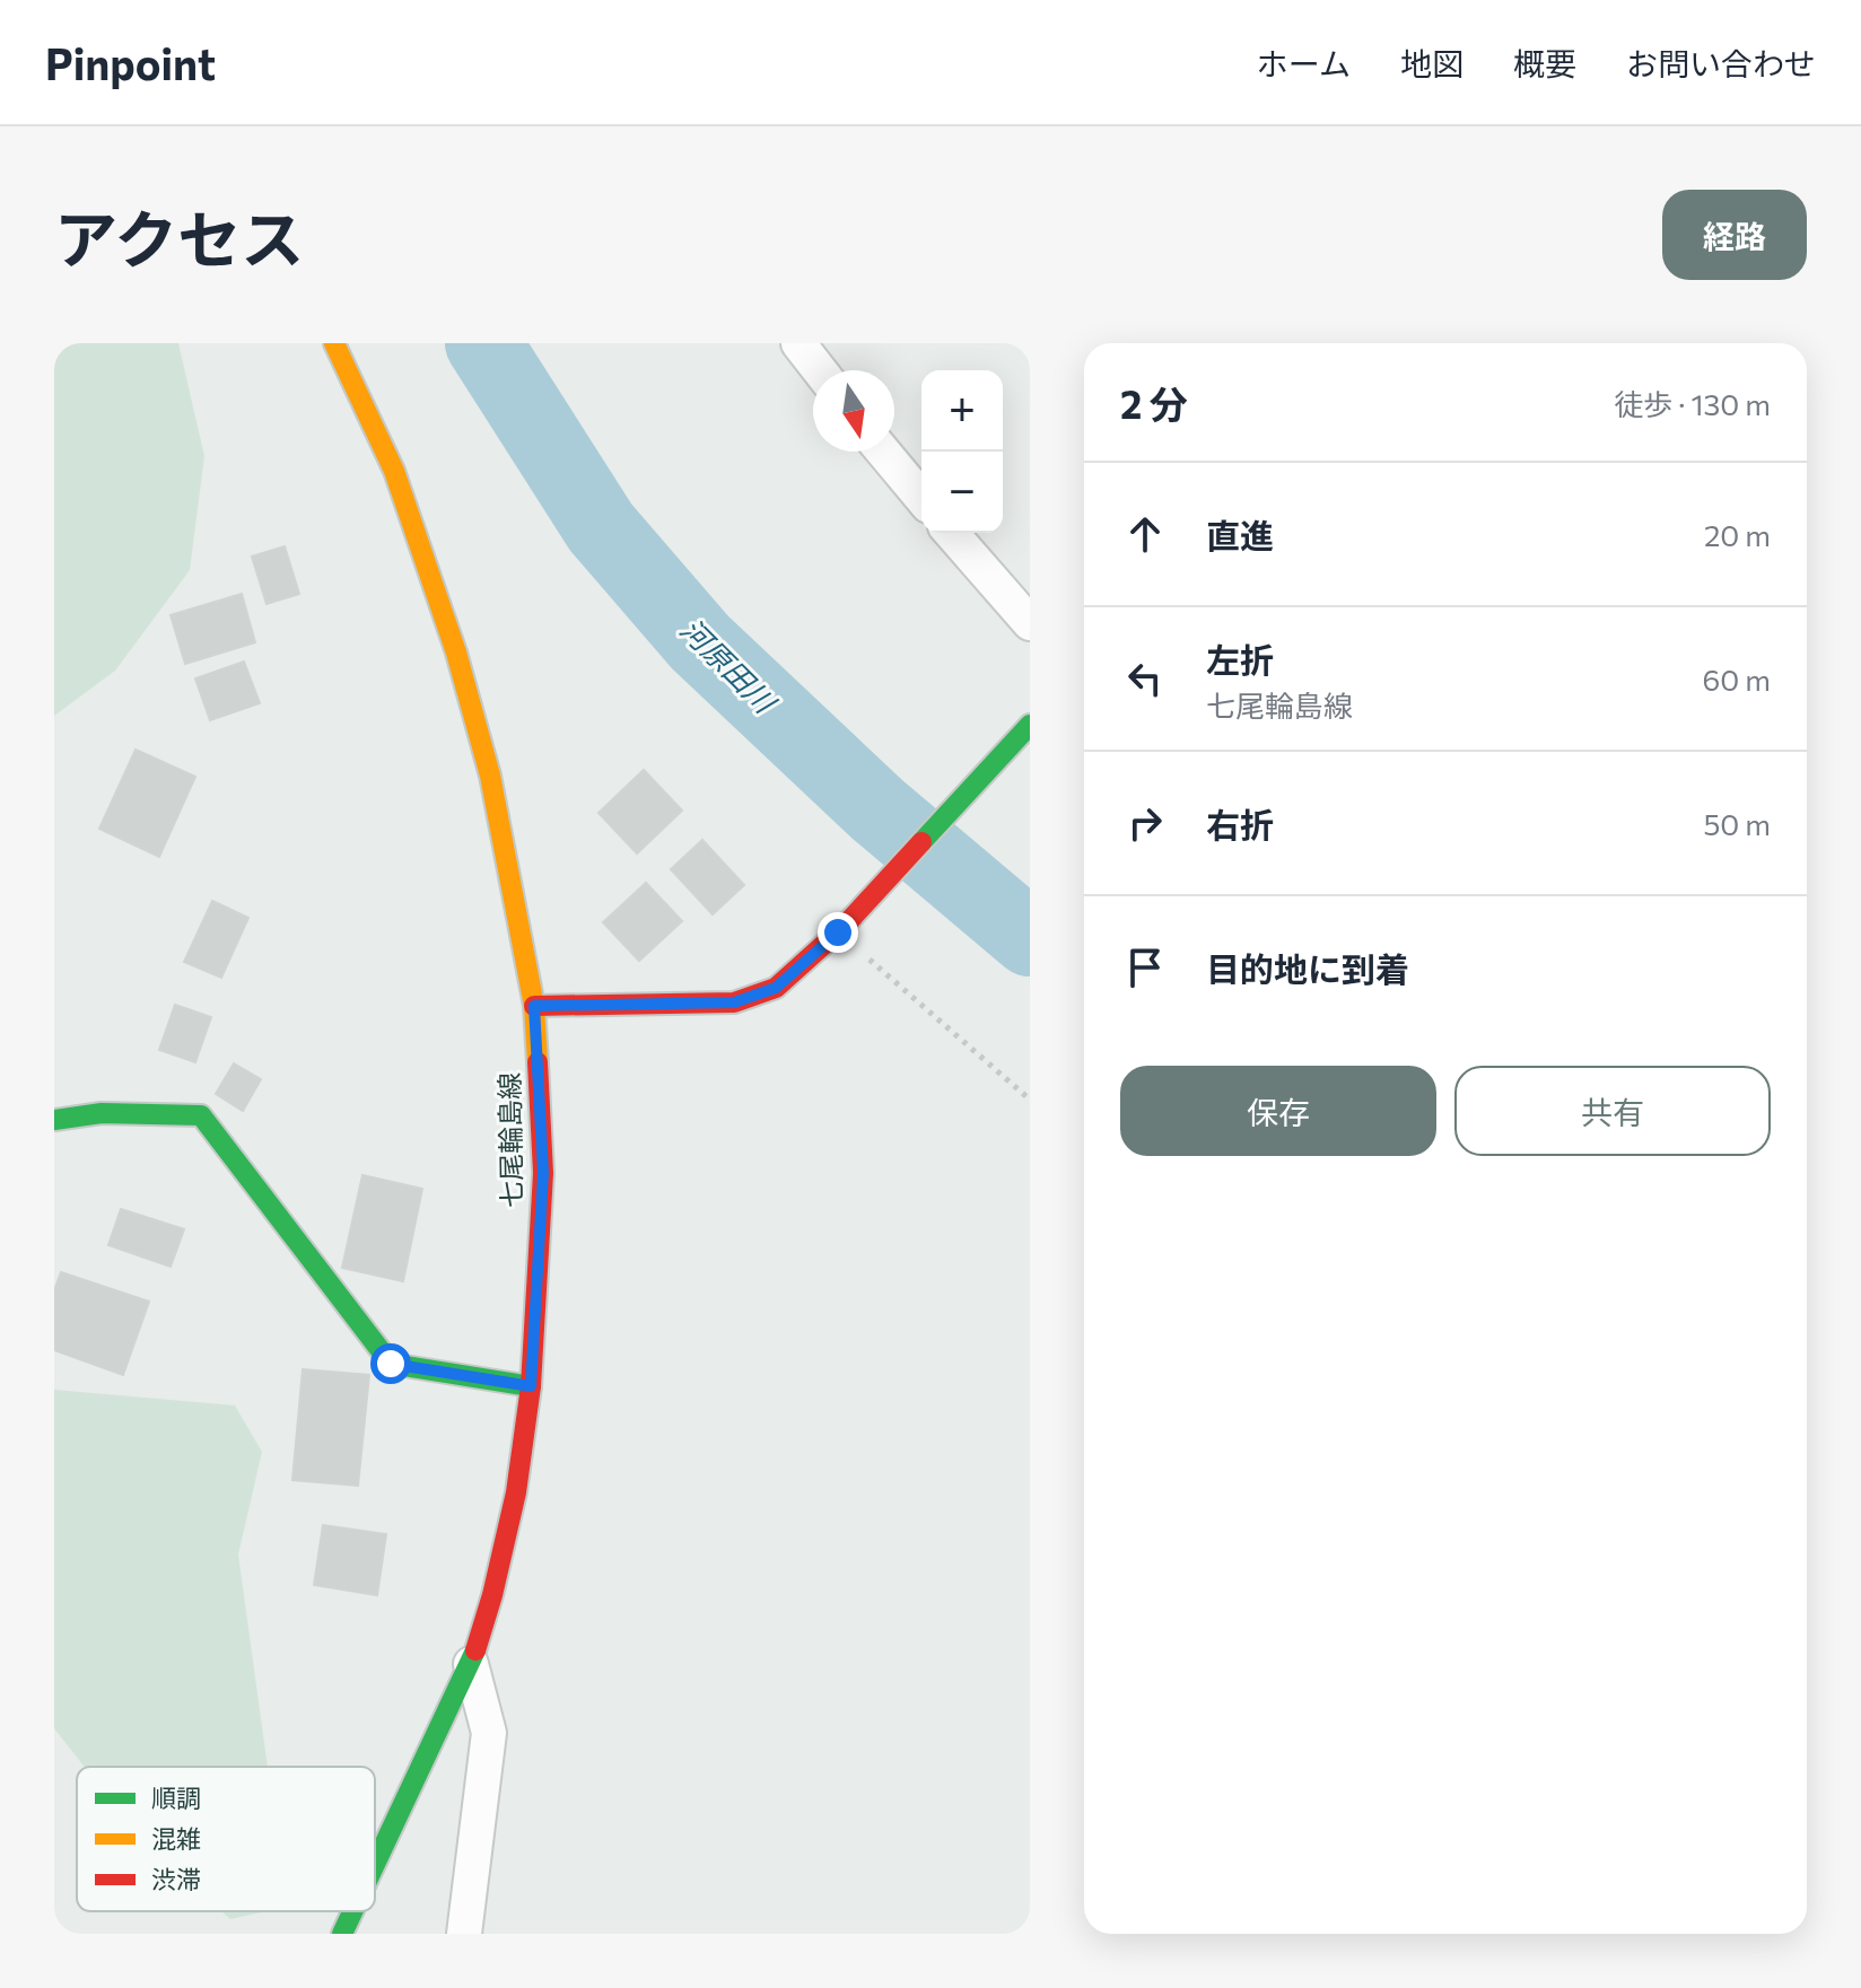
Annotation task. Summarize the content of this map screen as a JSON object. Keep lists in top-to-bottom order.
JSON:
{
  "streets": {
    "main road": ["七尾輪島線"]
  },
  "water": ["河原田川"],
  "legend": ["順調", "混雑", "渋滞"],
  "north": "bottom",
  "page": {
    "header": "Pinpoint",
    "nav": [
      "ホーム",
      "地図",
      "概要",
      "お問い合わせ"
    ],
    "title": "アクセス",
    "buttons": [
      "経路",
      ["保存", "共有"]
    ],
    "heading": ["2 分", "徒歩 · 130 m"],
    "map_buttons": ["+", "−"],
    "list": [
      ["直進", "20 m"],
      ["左折", "七尾輪島線", "60 m"],
      ["右折", "50 m"],
      "目的地に到着"
    ]
  }
}
